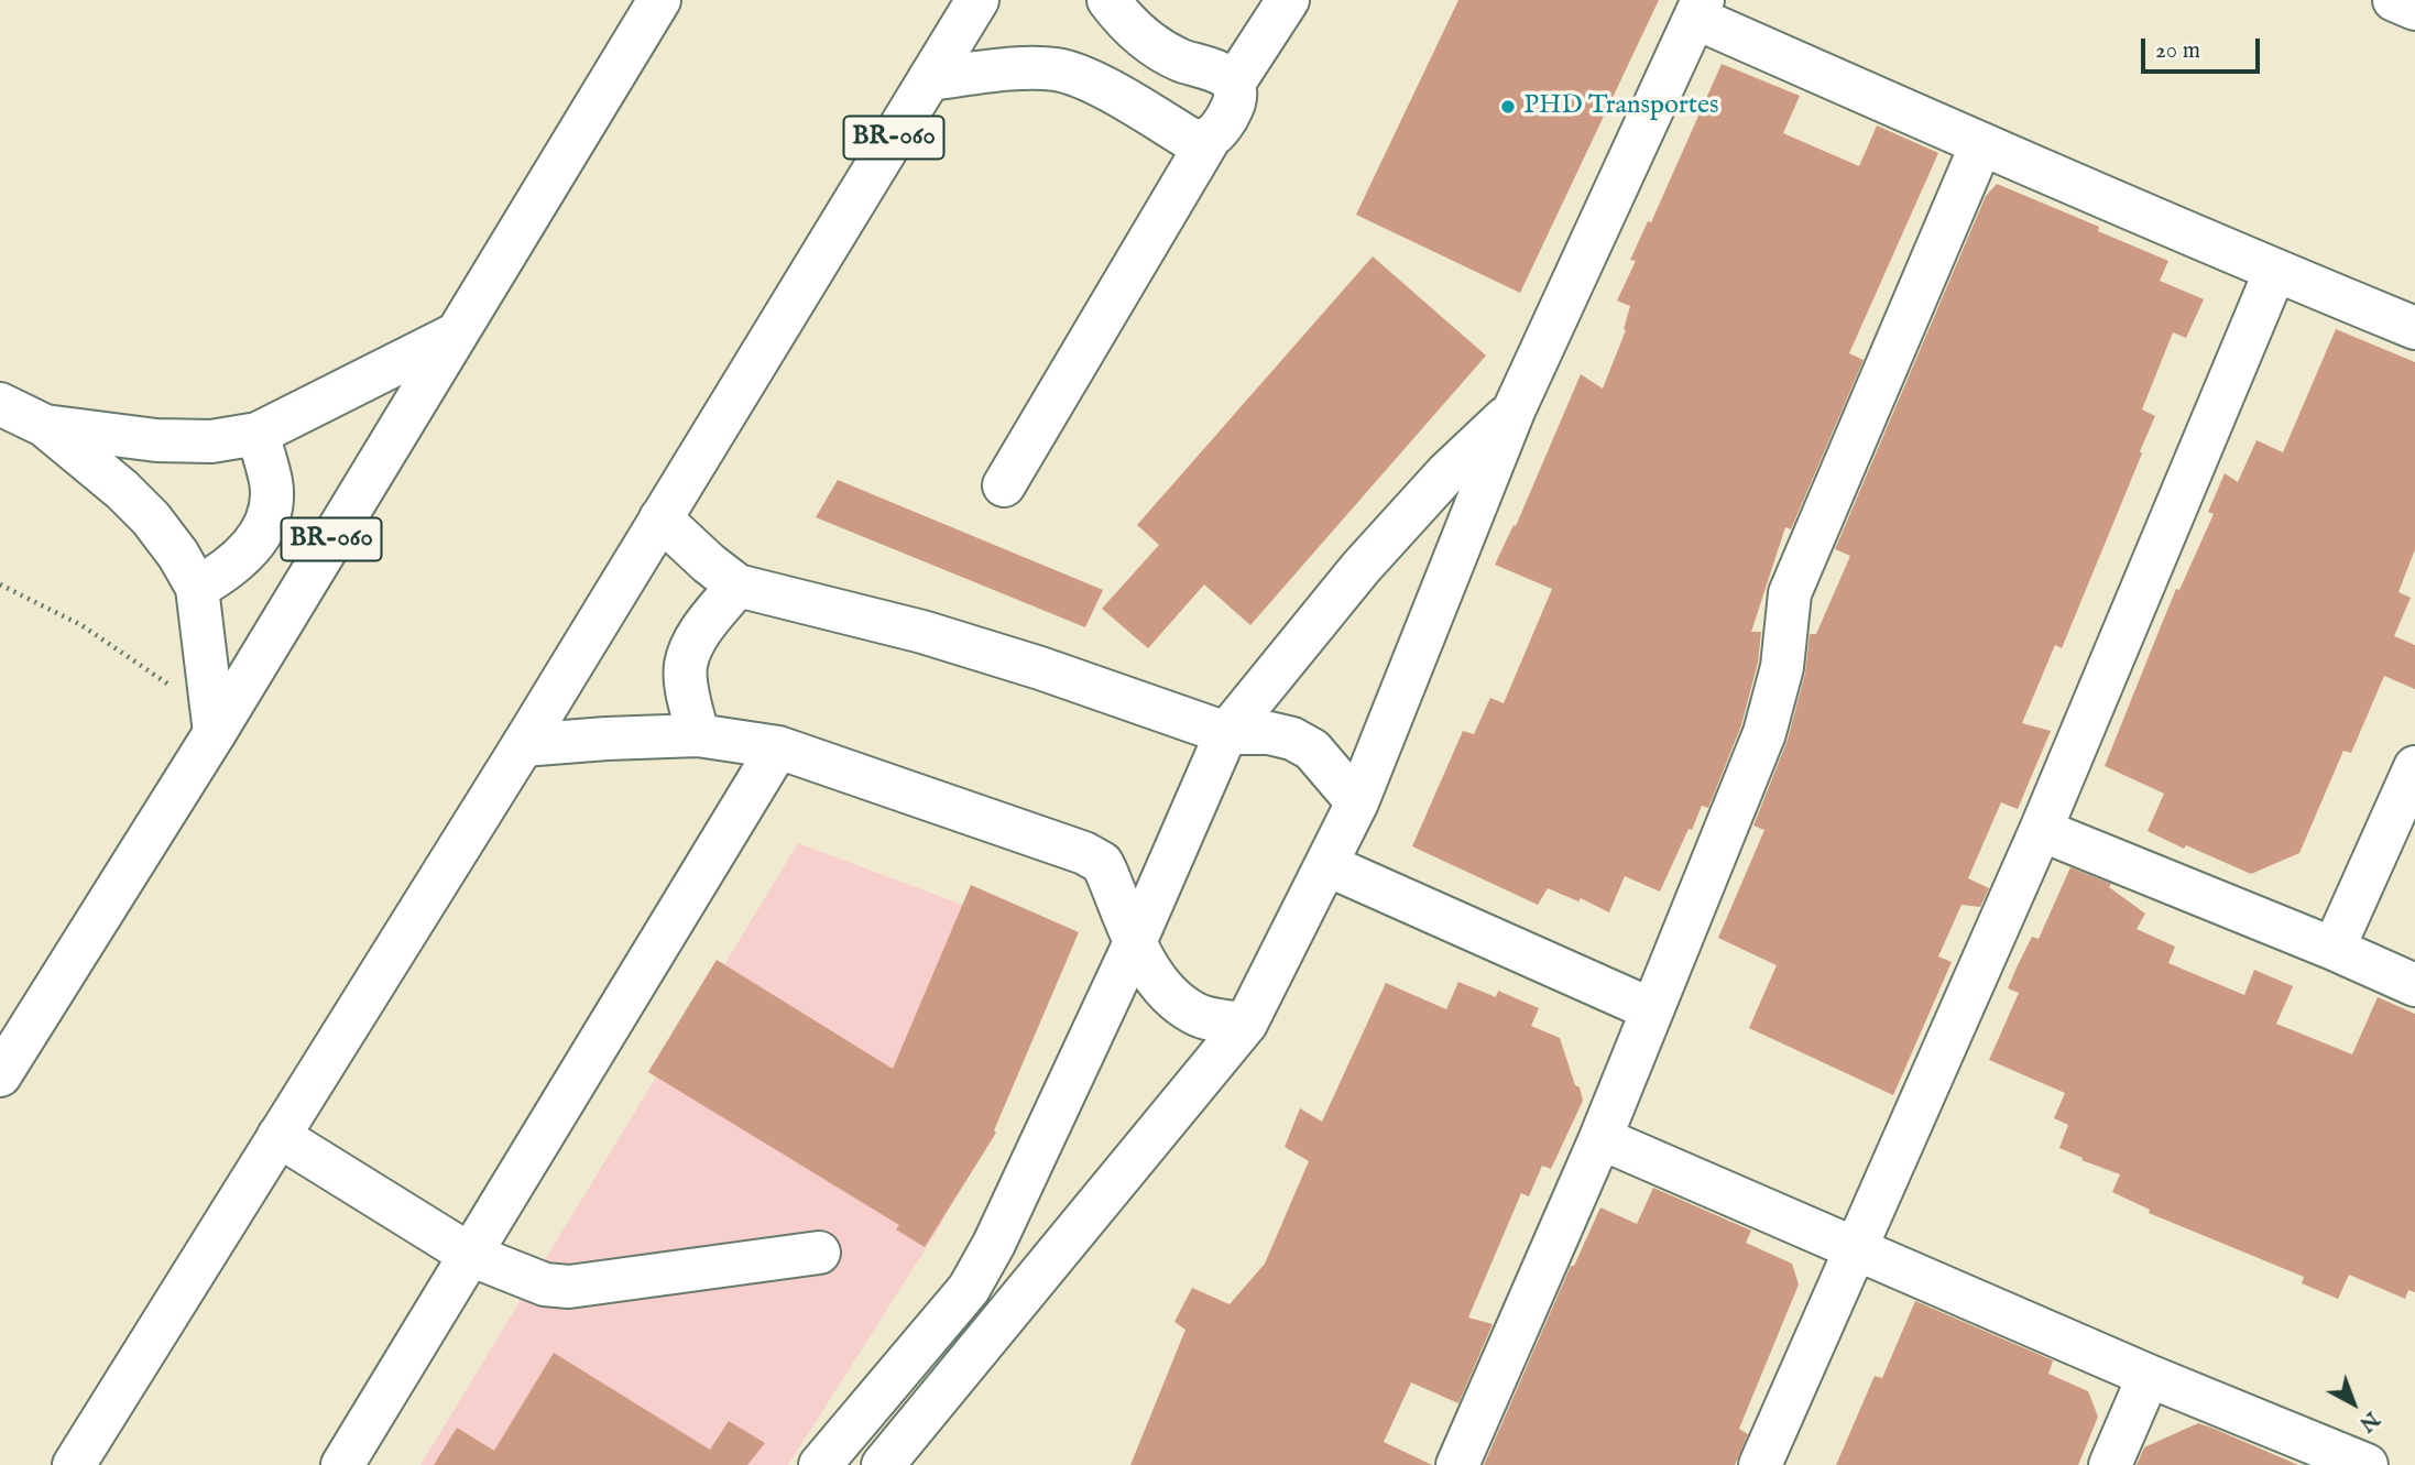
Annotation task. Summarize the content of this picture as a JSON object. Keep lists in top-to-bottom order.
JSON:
{
  "streets": {
    "main road": ["BR-060"]
  },
  "places": ["PHD Transportes"],
  "scale_bar": "20 m",
  "north": "bottom right"
}
